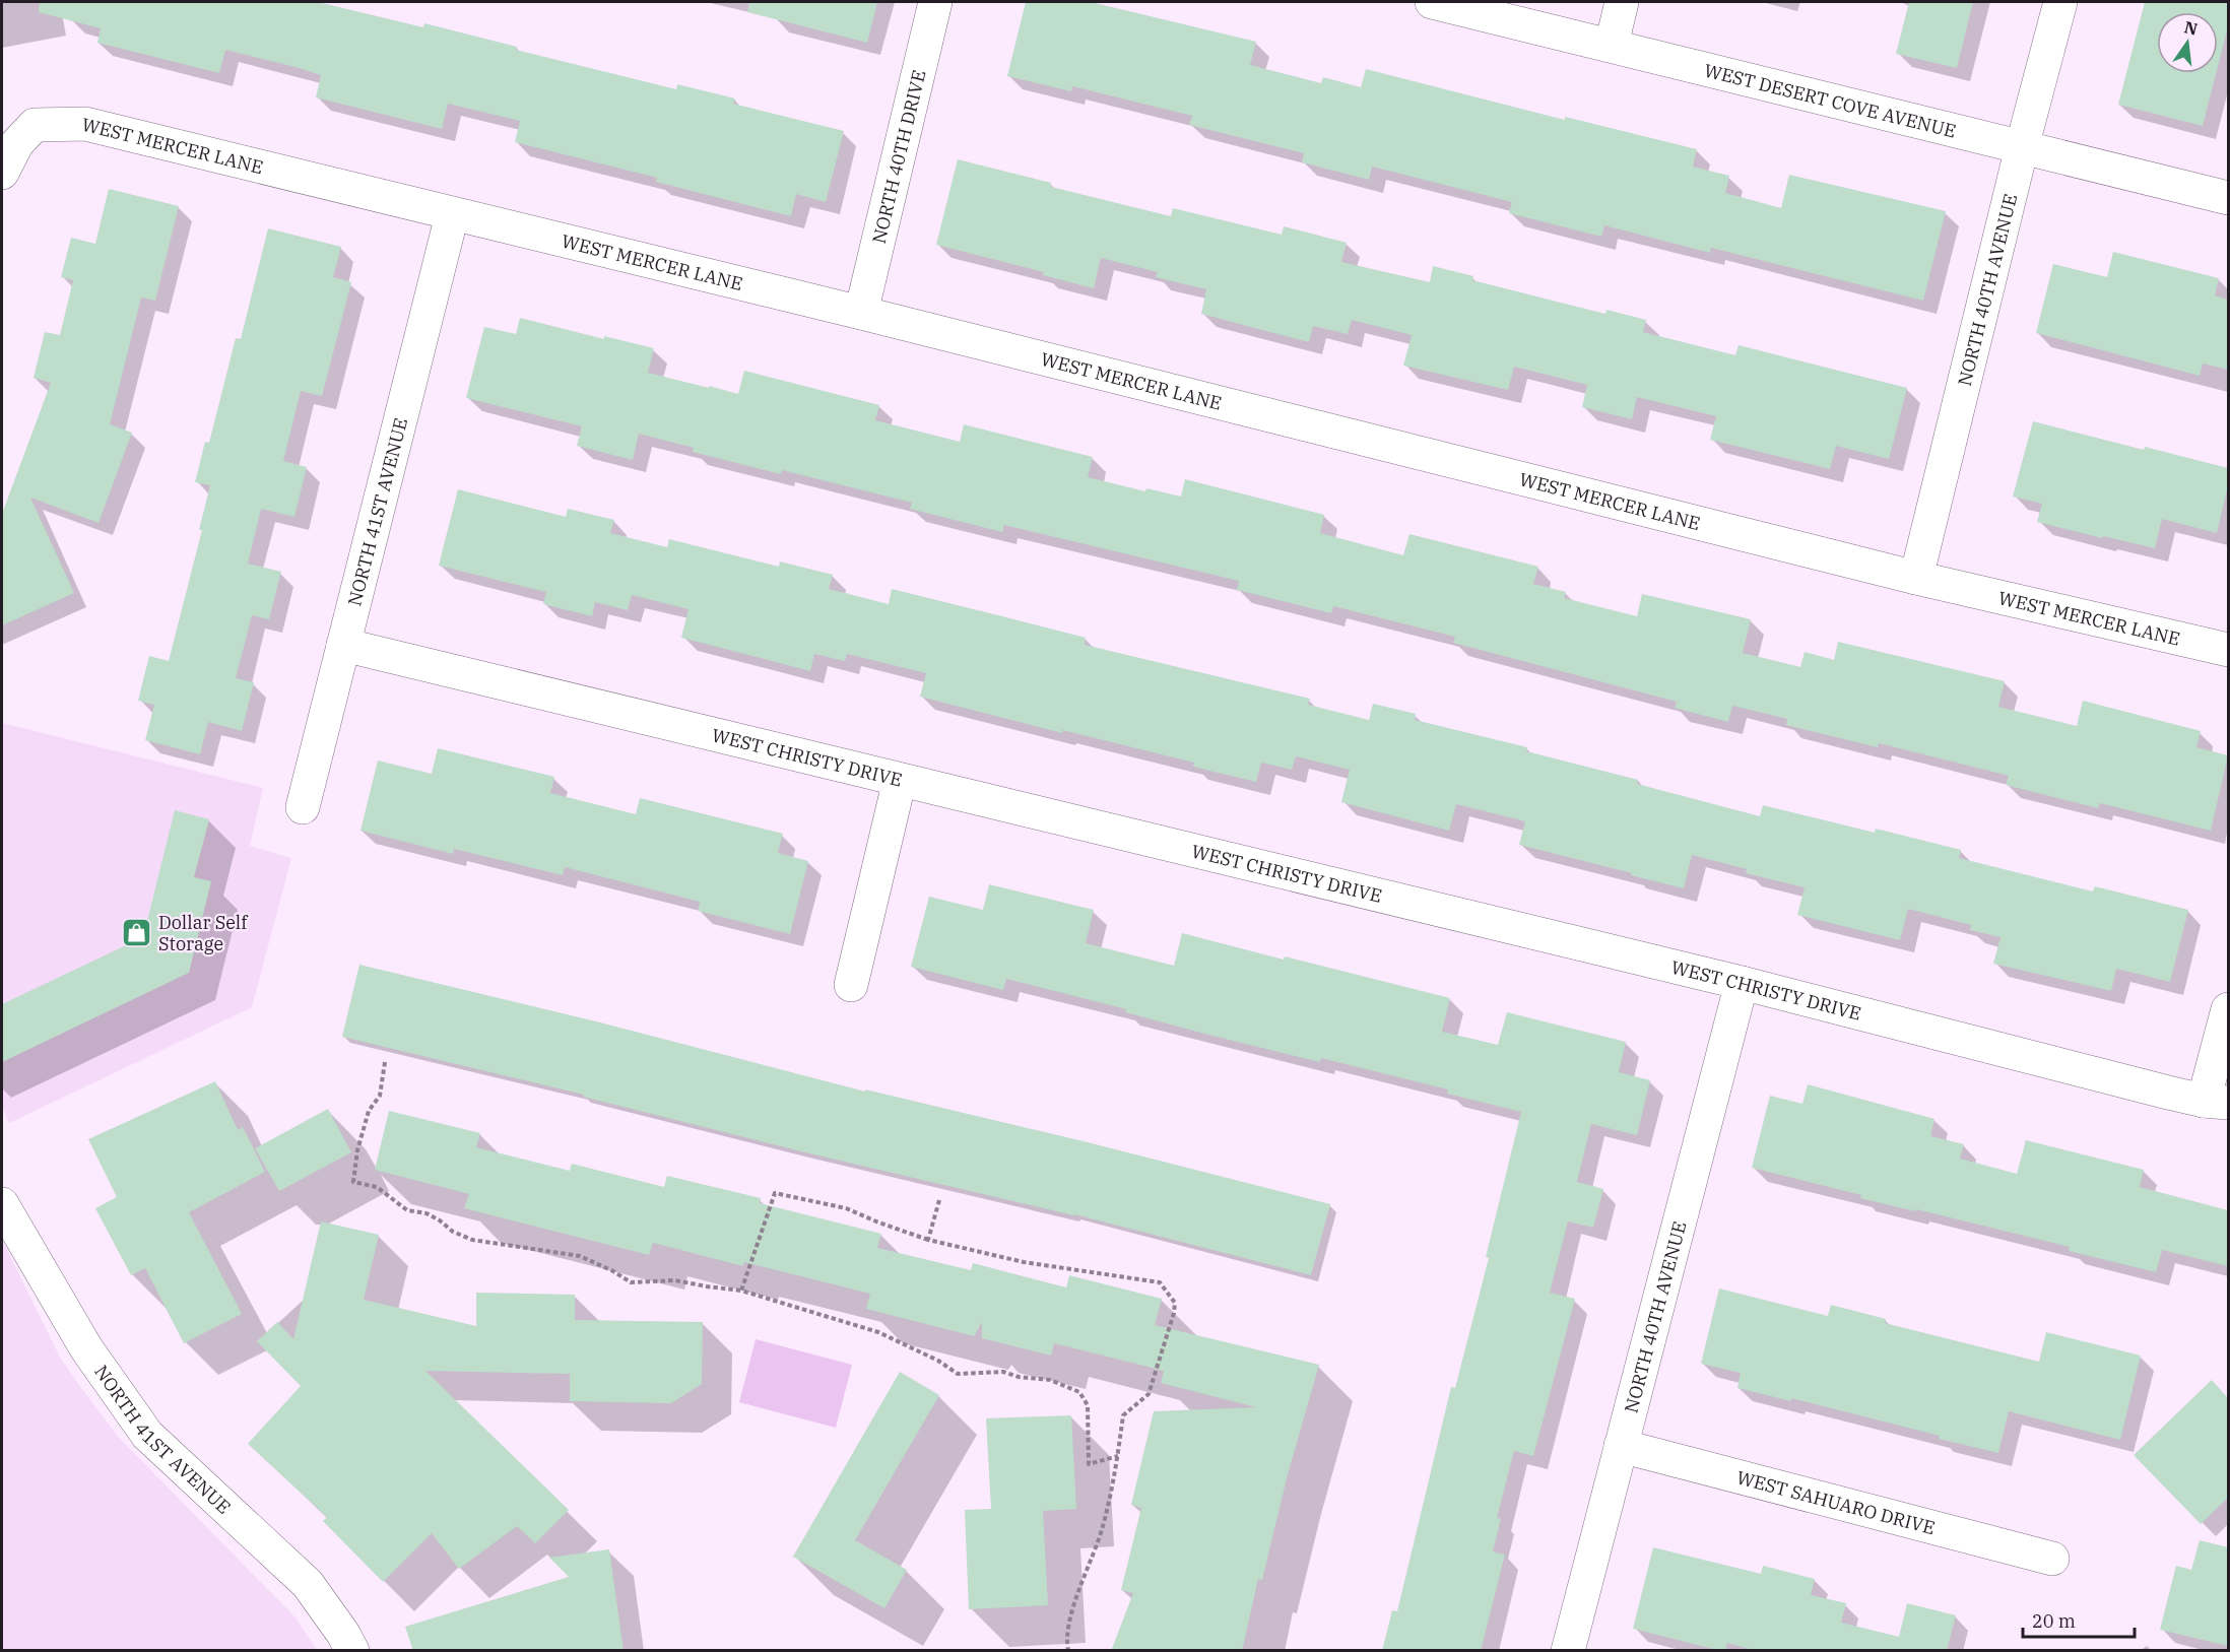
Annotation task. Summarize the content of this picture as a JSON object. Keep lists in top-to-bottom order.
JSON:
{
  "streets": {
    "street": [
      "WEST DESERT COVE AVENUE",
      "WEST MERCER LANE",
      "NORTH 40TH DRIVE",
      "NORTH 40TH AVENUE",
      "NORTH 41ST AVENUE",
      "WEST CHRISTY DRIVE",
      "WEST SAHUARO DRIVE"
    ]
  },
  "crossings": [
    ["WEST DESERT COVE AVENUE", "NORTH 40TH AVENUE"],
    ["WEST MERCER LANE", "NORTH 40TH DRIVE"],
    ["WEST MERCER LANE", "NORTH 40TH AVENUE"],
    ["WEST MERCER LANE", "NORTH 41ST AVENUE"],
    ["NORTH 40TH AVENUE", "WEST CHRISTY DRIVE"],
    ["NORTH 40TH AVENUE", "WEST SAHUARO DRIVE"],
    ["NORTH 41ST AVENUE", "WEST CHRISTY DRIVE"]
  ],
  "places": {
    "shop": ["Dollar Self Storage"]
  },
  "scale_bar": "20 m",
  "north": "top"
}
